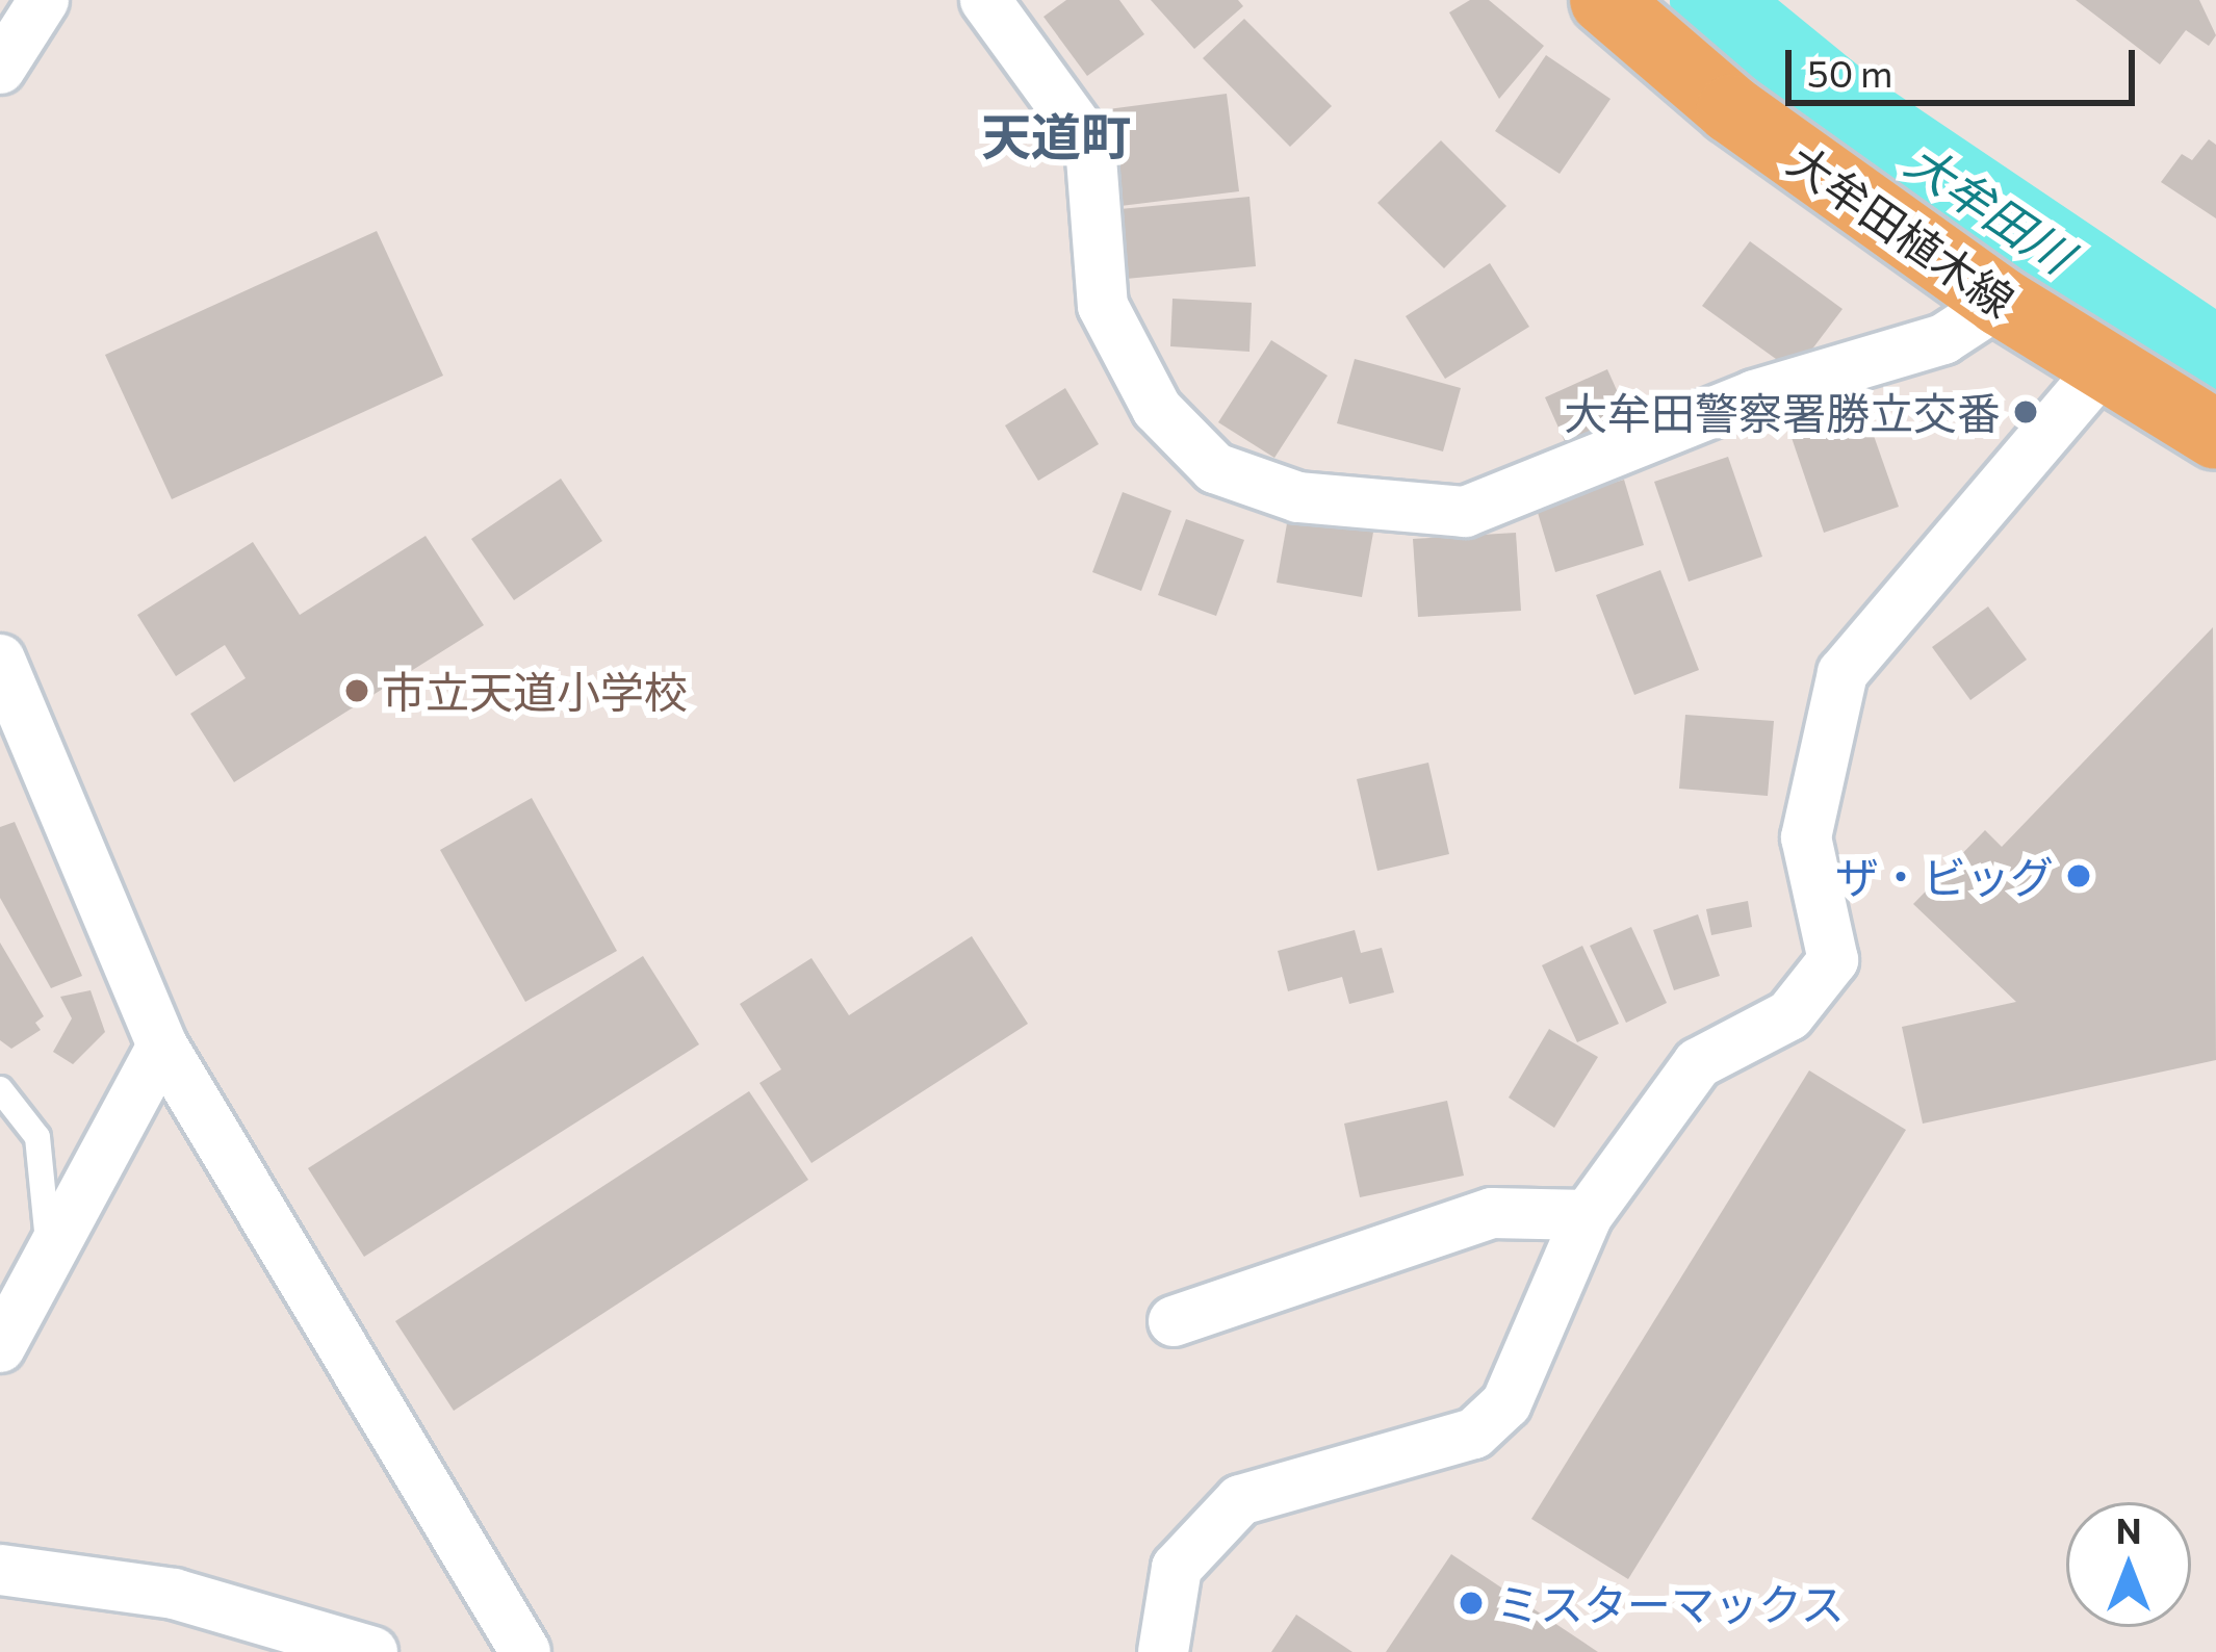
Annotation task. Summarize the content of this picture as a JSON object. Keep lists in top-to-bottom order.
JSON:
{
  "streets": {
    "main road": ["大牟田植木線"]
  },
  "districts": ["天道町"],
  "water": ["大牟田川"],
  "places": [
    "大牟田警察署勝立交番",
    "市立天道小学校",
    "ザ・ビッグ",
    "ミスターマックス"
  ],
  "scale_bar": "50 m",
  "north": "top"
}
